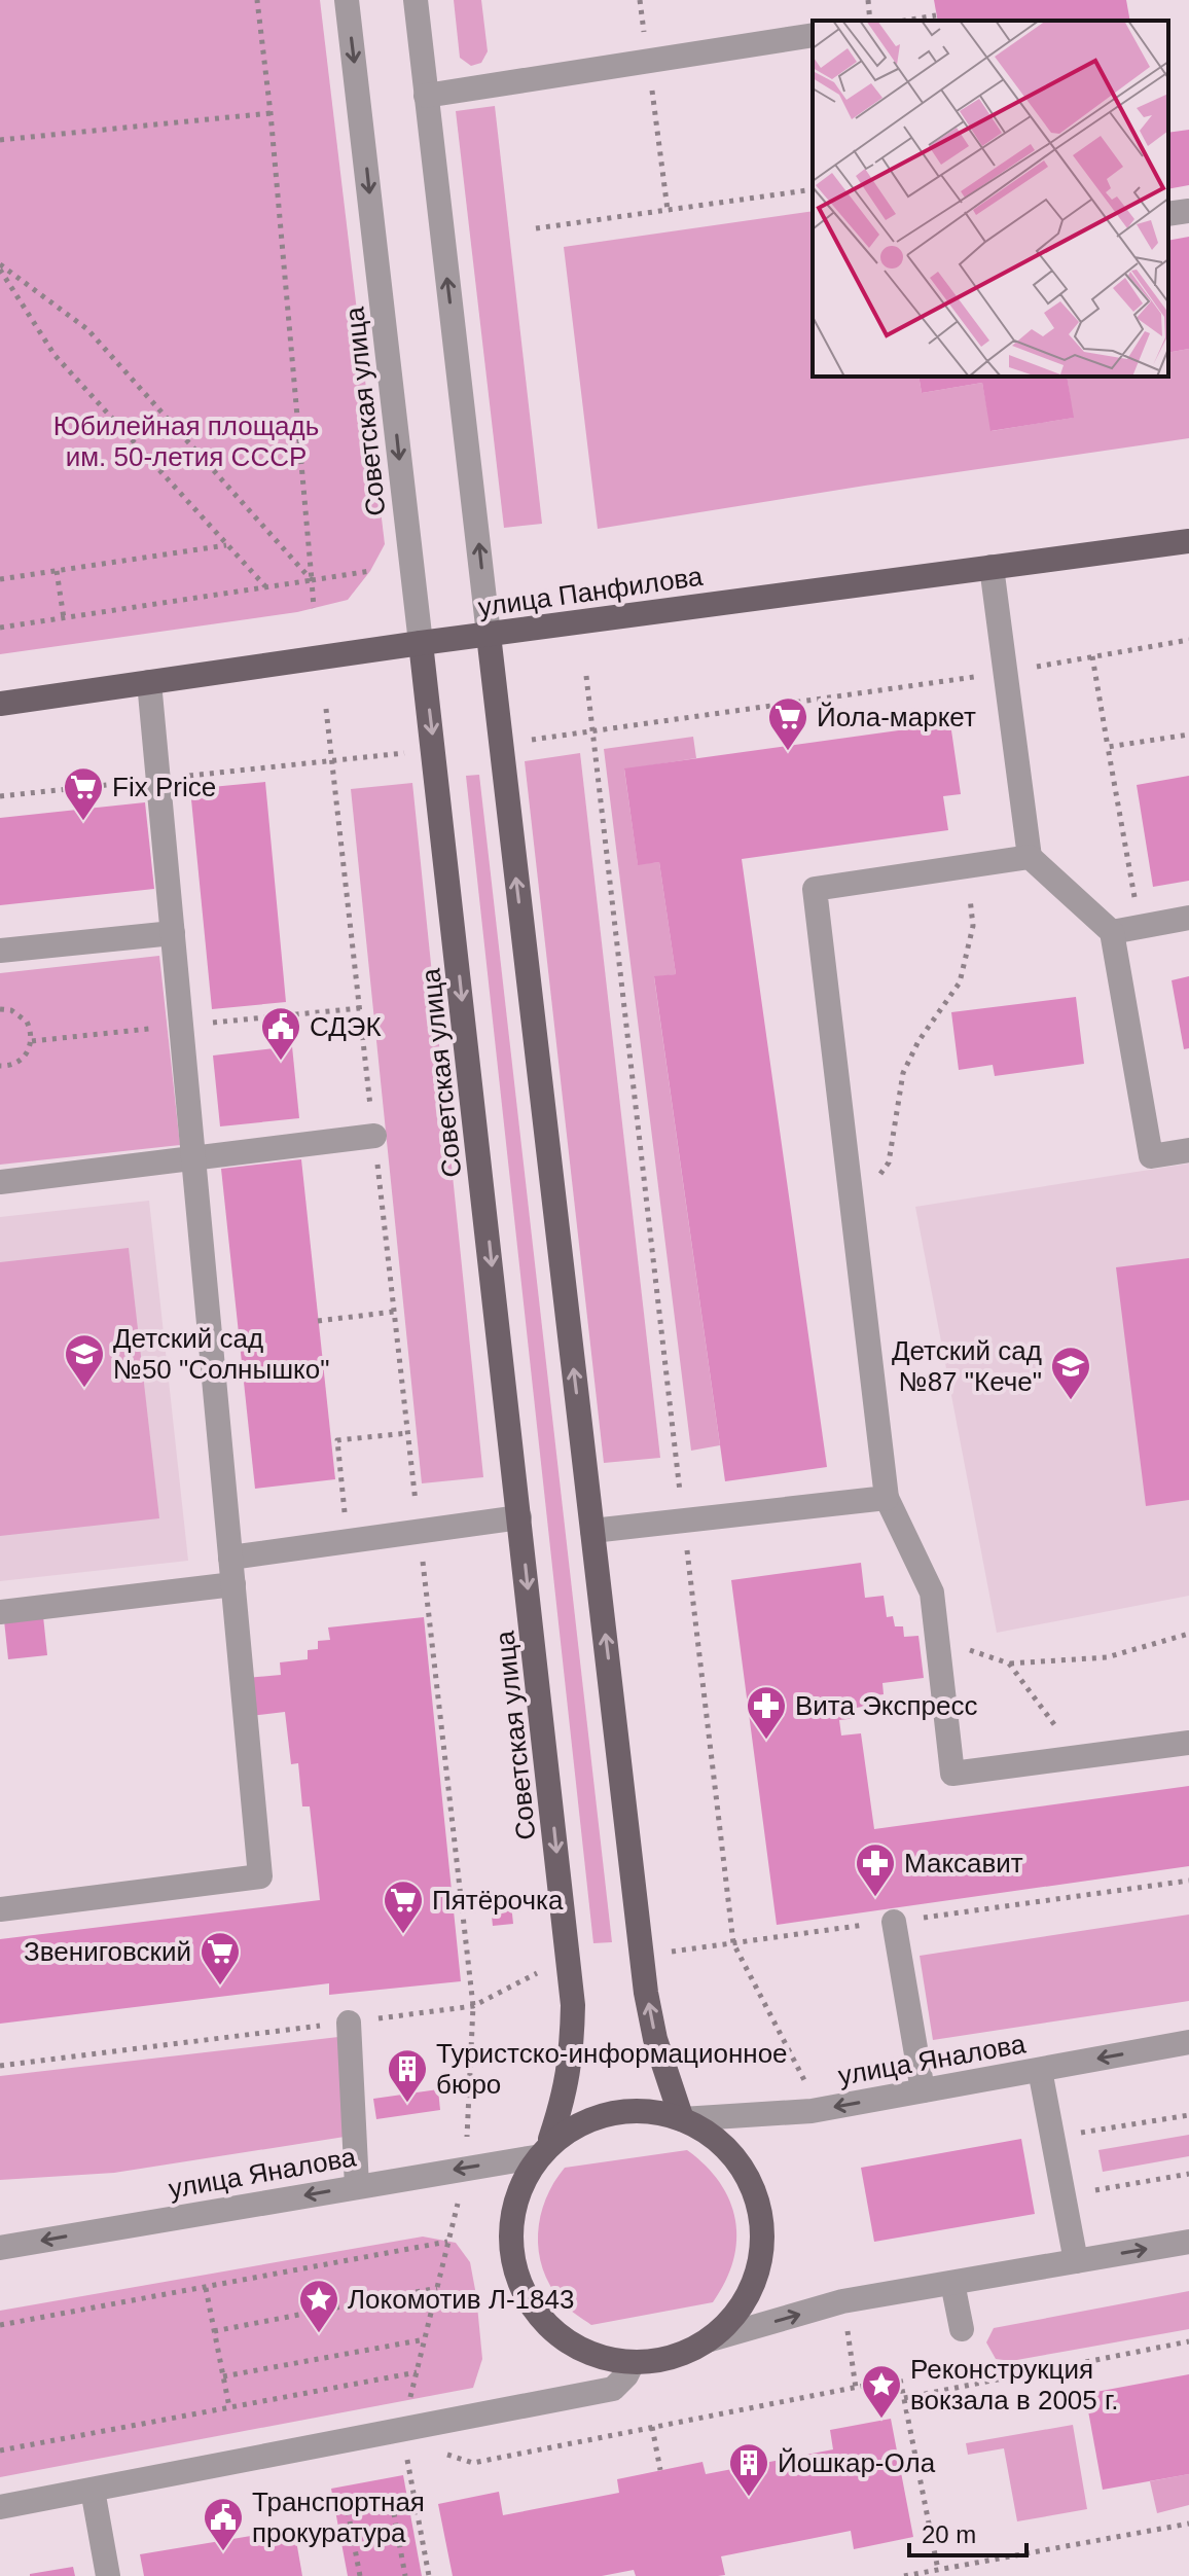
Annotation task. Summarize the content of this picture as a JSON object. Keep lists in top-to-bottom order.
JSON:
{
  "streets": {
    "main road": ["Советская улица", "улица Панфилова"],
    "street": ["улица Яналова"]
  },
  "crossings": [
    ["Советская улица", "улица Панфилова"],
    ["Советская улица", "улица Яналова"]
  ],
  "parks": ["Юбилейная площадь им. 50-летия СССР"],
  "places": {
    "supermarket": [
      "Йола-маркет",
      "Fix Price",
      "Пятёрочка",
      "Звениговский"
    ],
    "public building": ["СДЭК", "Транспортная прокуратура"],
    "school or university": ["Детский сад №50 \"Солнышко\"", "Детский сад №87 \"Кече\""],
    "pharmacy": ["Вита Экспресс", "Максавит"],
    "building": ["Туристско-информационное бюро", "Йошкар-Ола"],
    "place": ["Локомотив Л-1843", "Реконструкция вокзала в 2005 г."]
  },
  "scale_bar": "20 m"
}
